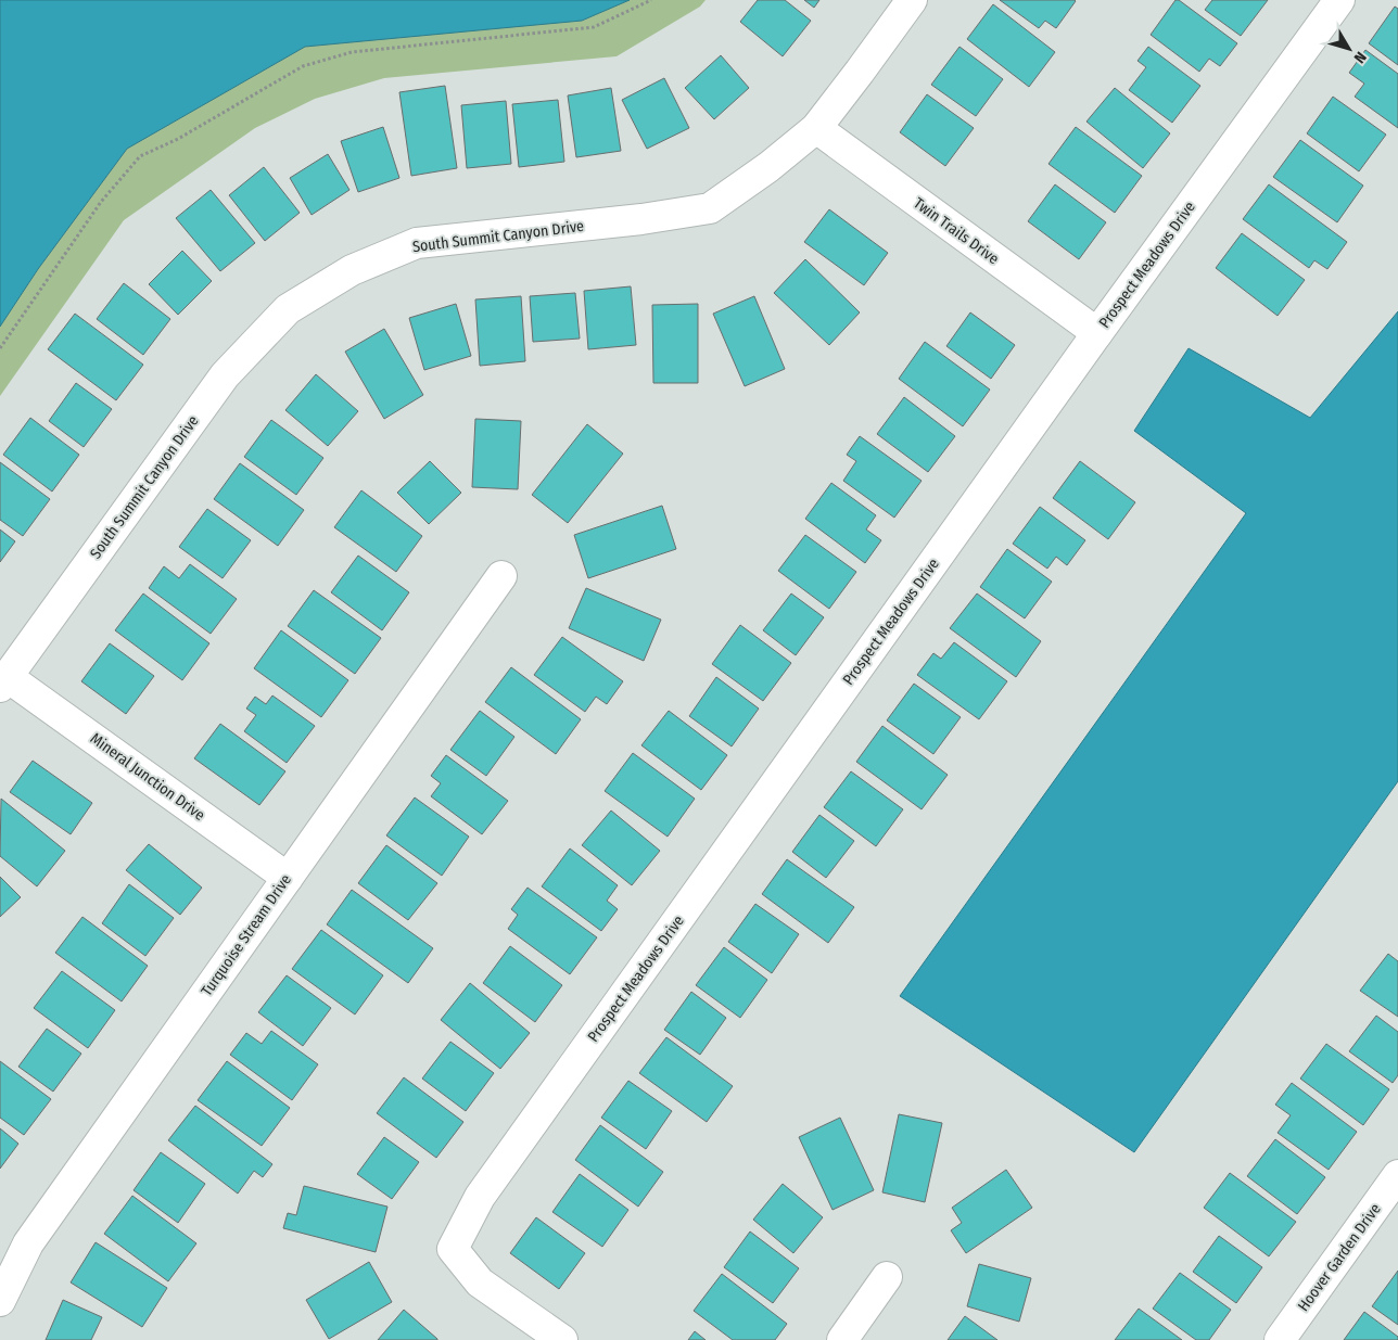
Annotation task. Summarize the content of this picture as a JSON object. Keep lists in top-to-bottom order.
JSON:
{
  "streets": {
    "street": [
      "Twin Trails Drive",
      "South Summit Canyon Drive",
      "Prospect Meadows Drive",
      "Mineral Junction Drive",
      "Turquoise Stream Drive",
      "Hoover Garden Drive"
    ]
  },
  "crossings": [
    ["Twin Trails Drive", "South Summit Canyon Drive"],
    ["Twin Trails Drive", "Prospect Meadows Drive"],
    ["South Summit Canyon Drive", "Mineral Junction Drive"],
    ["Mineral Junction Drive", "Turquoise Stream Drive"]
  ],
  "north": "bottom right"
}
